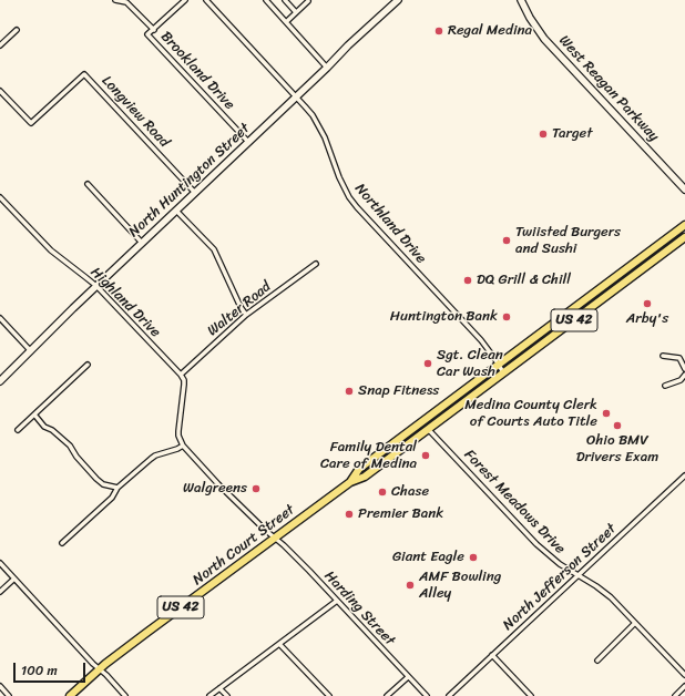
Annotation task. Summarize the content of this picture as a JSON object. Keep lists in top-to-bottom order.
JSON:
{
  "streets": {
    "main road": ["US 42", "North Court Street"],
    "street": [
      "Brookland Drive",
      "West Reagan Parkway",
      "Longview Road",
      "North Huntington Street",
      "Northland Drive",
      "Highland Drive",
      "Walter Road",
      "Forest Meadows Drive",
      "North Jefferson Street",
      "Harding Street"
    ]
  },
  "crossings": [
    ["Brookland Drive", "North Huntington Street"],
    ["Longview Road", "North Huntington Street"],
    ["North Huntington Street", "Northland Drive"],
    ["North Huntington Street", "Highland Drive"],
    ["Northland Drive", "North Court Street"],
    ["Highland Drive", "Walter Road"],
    ["Forest Meadows Drive", "North Court Street"],
    ["Forest Meadows Drive", "North Jefferson Street"],
    ["North Court Street", "Harding Street"]
  ],
  "places": [
    "Regal Medina",
    "Target",
    "Twiisted Burgers and Sushi",
    "DQ Grill & Chill",
    "Arby's",
    "Huntington Bank",
    "Sgt. Clean Car Wash",
    "Snap Fitness",
    "Medina County Clerk of Courts Auto Title",
    "Ohio BMV Drivers Exam",
    "Family Dental Care of Medina",
    "Walgreens",
    "Chase",
    "Premier Bank",
    "Giant Eagle",
    "AMF Bowling Alley"
  ],
  "scale_bar": "100 m"
}
